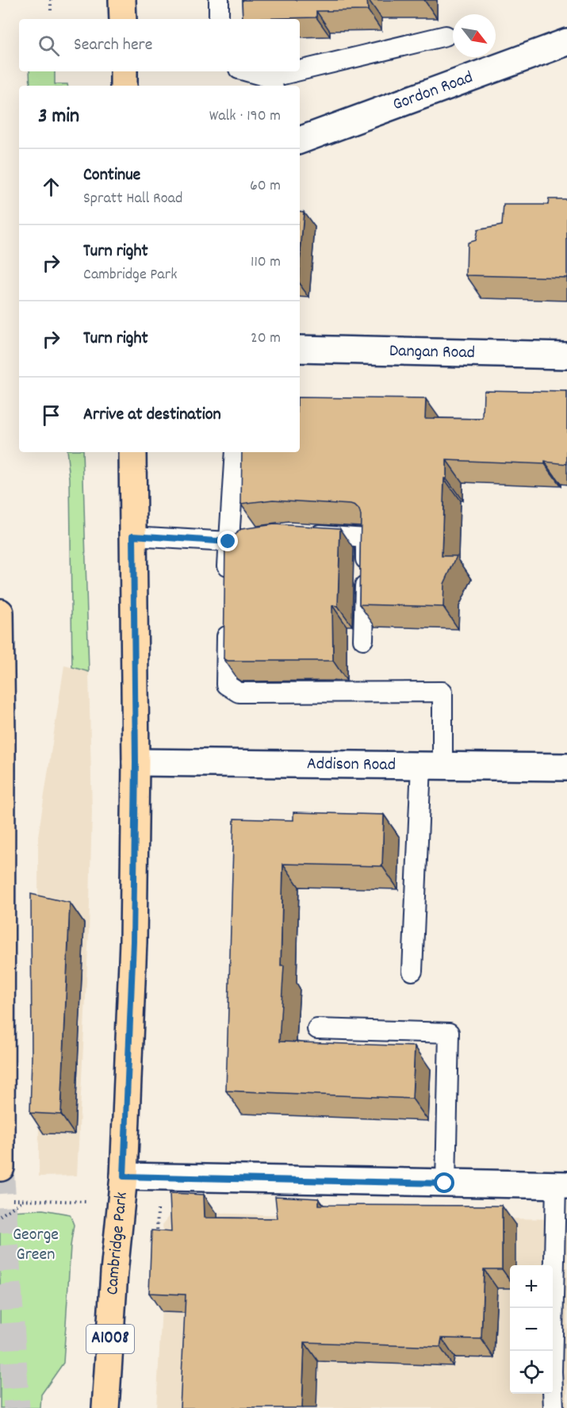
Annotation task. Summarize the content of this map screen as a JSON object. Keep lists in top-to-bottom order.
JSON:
{
  "streets": {
    "main road": ["Cambridge Park", "A1008"],
    "street": ["Gordon Road", "Dangan Road", "Addison Road"]
  },
  "crossings": [
    ["Addison Road", "Cambridge Park"]
  ],
  "parks": ["George Green"],
  "north": "bottom right",
  "page": {
    "search": "Search here",
    "heading": ["3 min", "Walk · 190 m"],
    "list": [
      ["Continue", "Spratt Hall Road", "60 m"],
      ["Turn right", "Cambridge Park", "110 m"],
      ["Turn right", "20 m"],
      "Arrive at destination"
    ],
    "map_buttons": ["+", "−"]
  }
}
